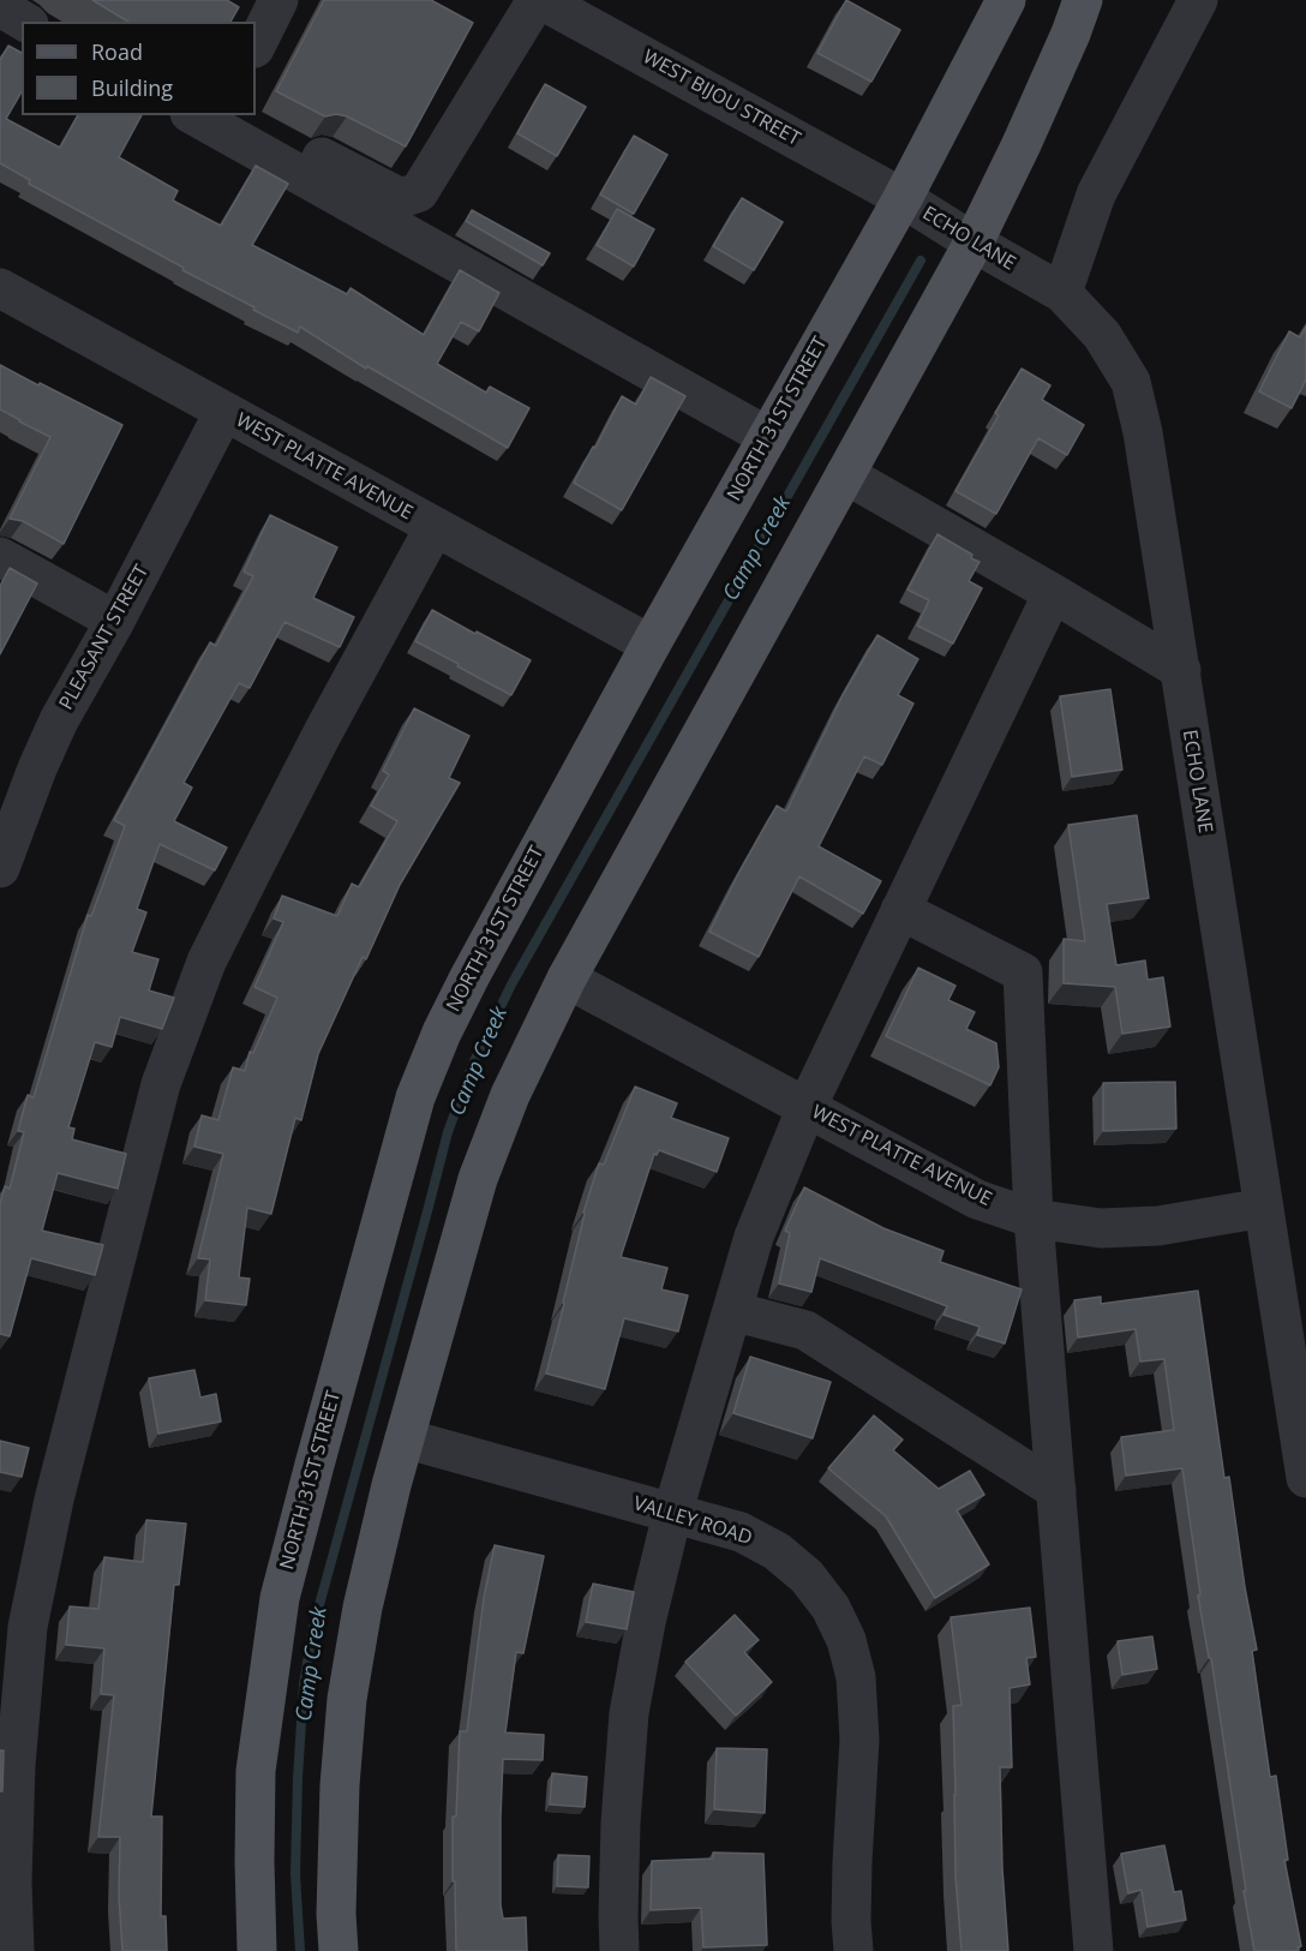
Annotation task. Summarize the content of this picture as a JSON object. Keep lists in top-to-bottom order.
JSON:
{
  "streets": {
    "main road": ["NORTH 31ST STREET"],
    "street": [
      "WEST BIJOU STREET",
      "ECHO LANE",
      "WEST PLATTE AVENUE",
      "PLEASANT STREET",
      "VALLEY ROAD"
    ]
  },
  "crossings": [
    ["WEST BIJOU STREET", "ECHO LANE"],
    ["WEST BIJOU STREET", "NORTH 31ST STREET"],
    ["ECHO LANE", "NORTH 31ST STREET"],
    ["ECHO LANE", "WEST PLATTE AVENUE"],
    ["NORTH 31ST STREET", "WEST PLATTE AVENUE"],
    ["WEST PLATTE AVENUE", "PLEASANT STREET"]
  ],
  "water": ["Camp Creek"],
  "legend": ["Road", "Building"]
}
